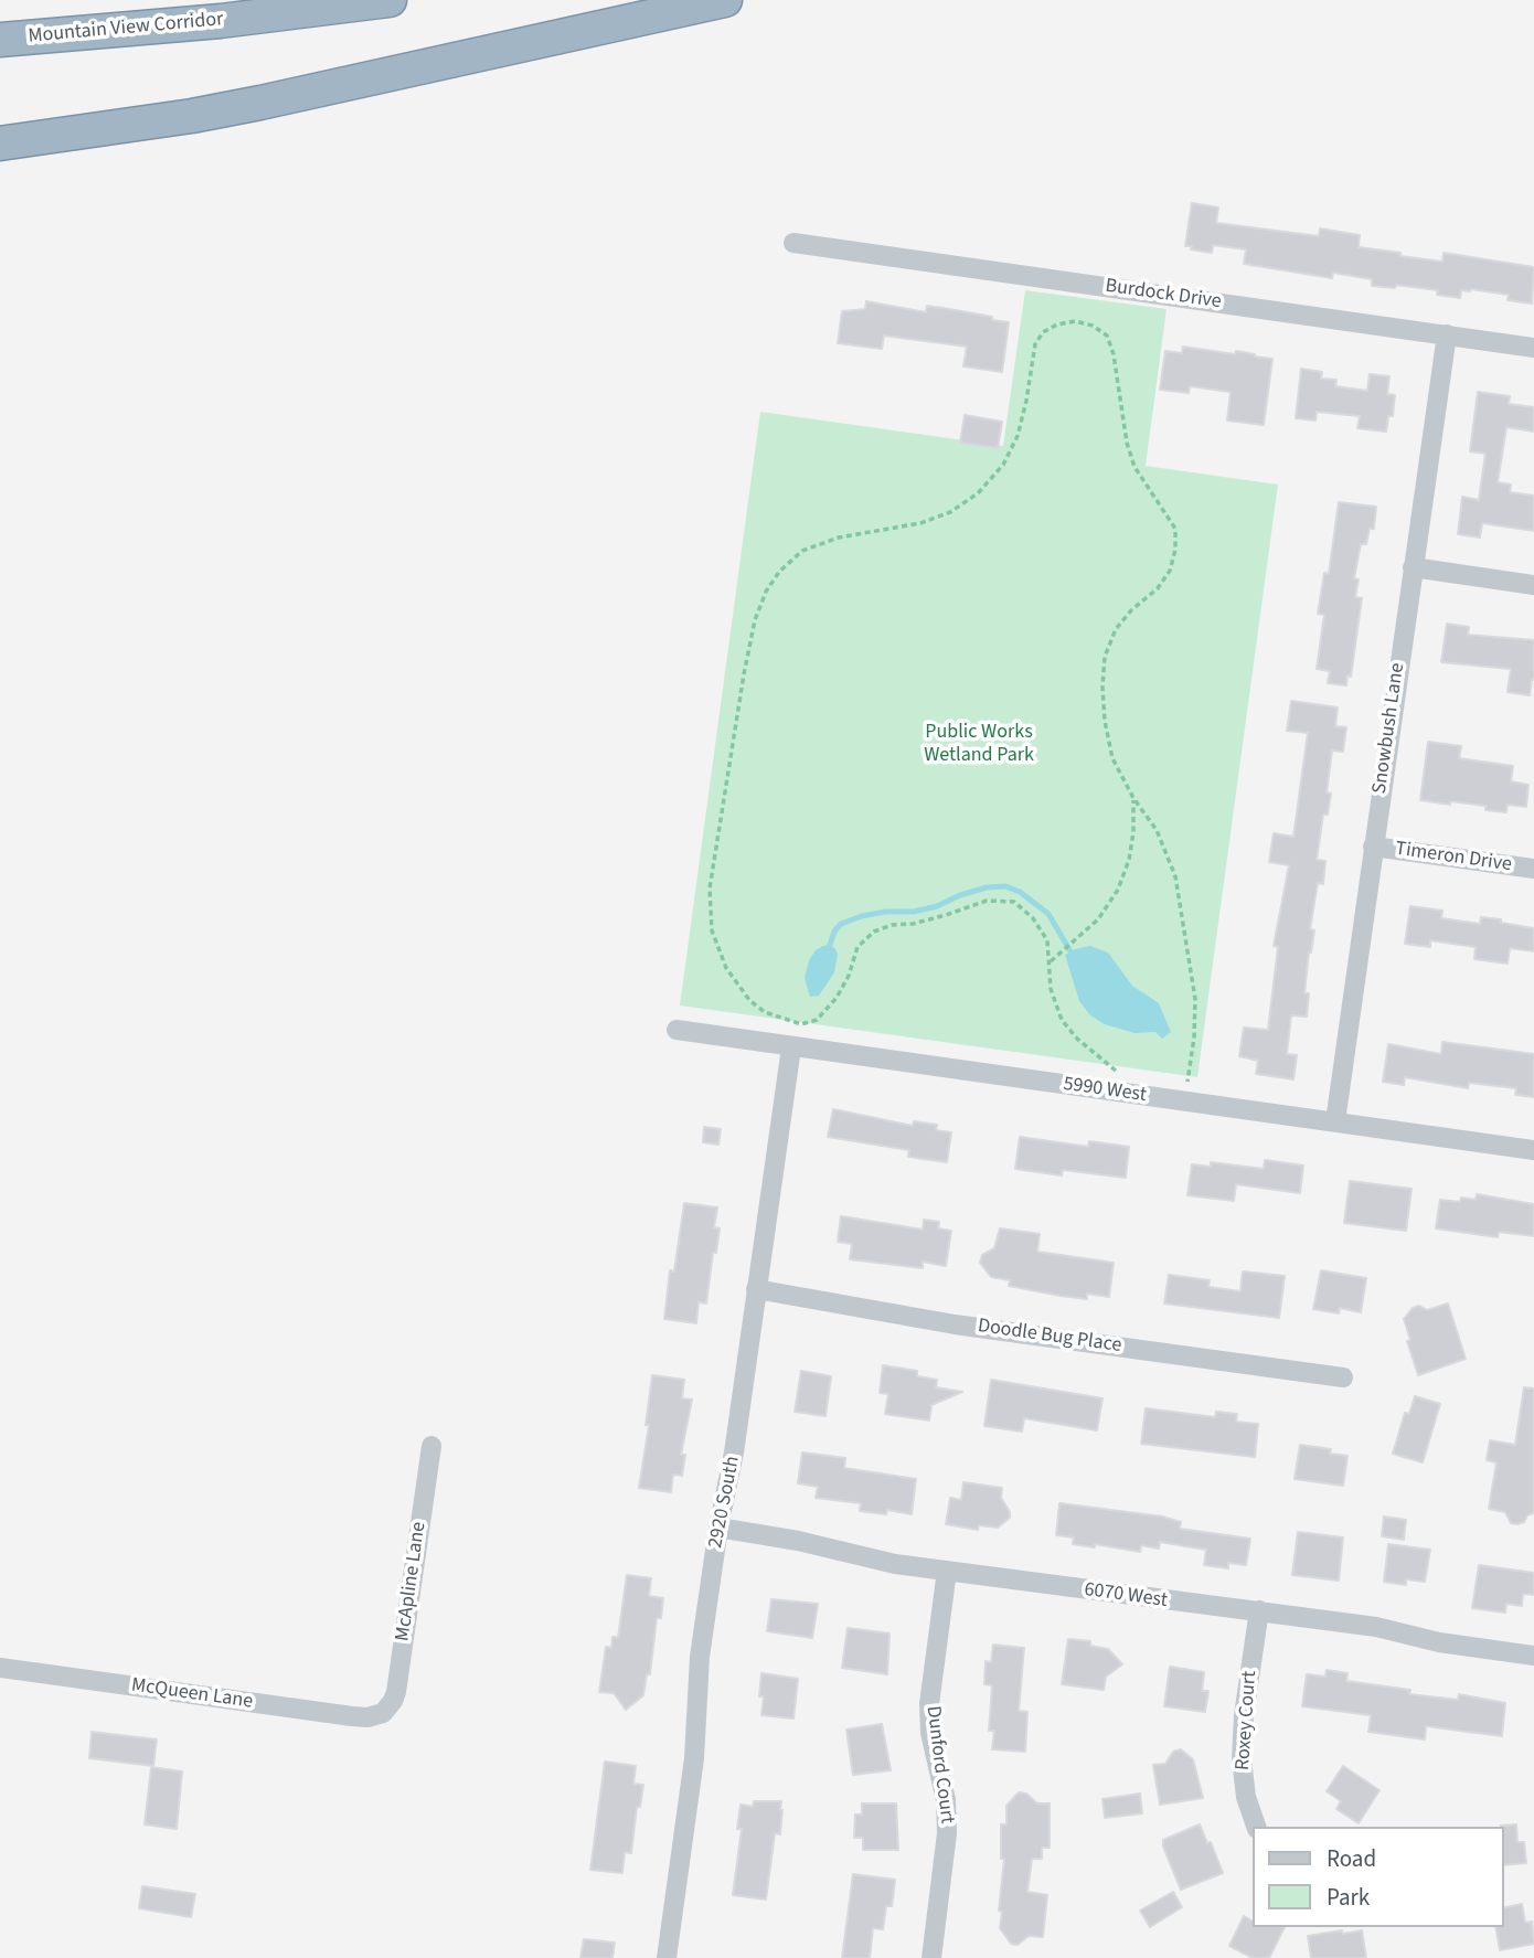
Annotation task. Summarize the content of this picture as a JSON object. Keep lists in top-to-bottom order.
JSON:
{
  "streets": {
    "highway": ["Mountain View Corridor"],
    "street": [
      "Burdock Drive",
      "Snowbush Lane",
      "Timeron Drive",
      "5990 West",
      "Doodle Bug Place",
      "2920 South",
      "McApline Lane",
      "6070 West",
      "McQueen Lane",
      "Roxey Court",
      "Dunford Court"
    ]
  },
  "crossings": [
    ["Burdock Drive", "Snowbush Lane"],
    ["Snowbush Lane", "Timeron Drive"],
    ["Snowbush Lane", "5990 West"],
    ["5990 West", "2920 South"],
    ["Doodle Bug Place", "2920 South"],
    ["2920 South", "6070 West"],
    ["McApline Lane", "McQueen Lane"],
    ["6070 West", "Roxey Court"],
    ["6070 West", "Dunford Court"]
  ],
  "parks": ["Public Works Wetland Park"],
  "legend": ["Road", "Park"]
}
